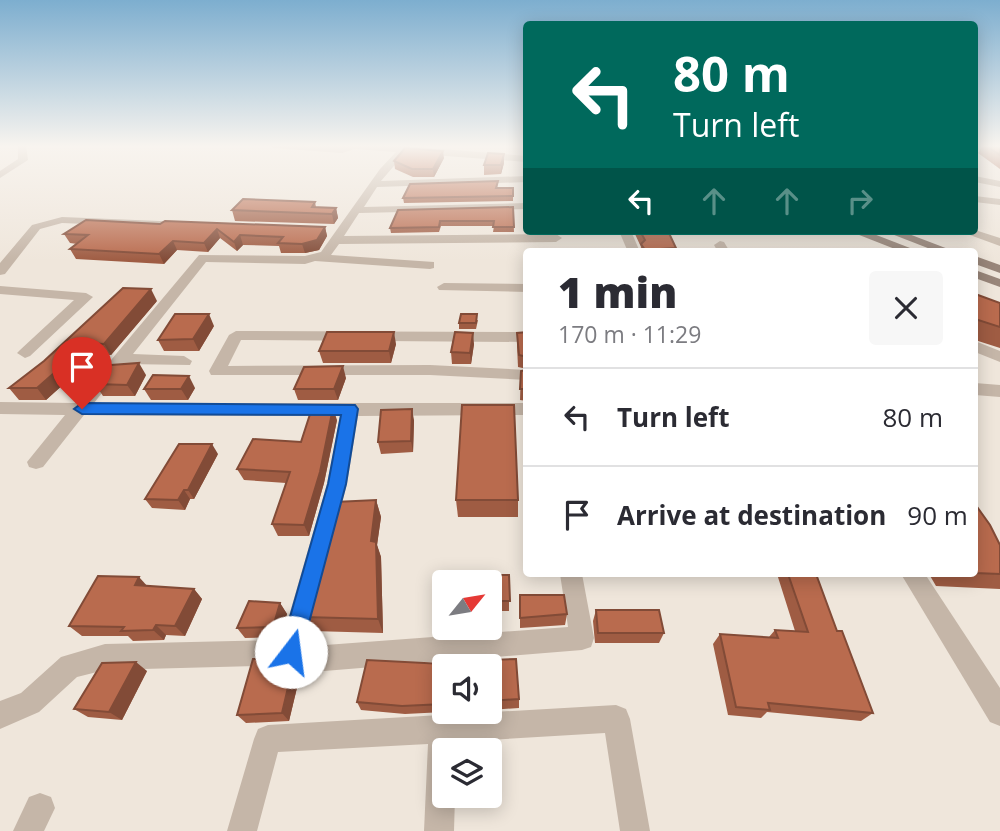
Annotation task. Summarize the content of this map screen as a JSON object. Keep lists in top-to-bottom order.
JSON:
{
  "north": "top right",
  "page": {
    "turn": ["80 m", "Turn left"],
    "heading": ["1 min", "170 m · 11:29"],
    "list": [
      {
        "name": "Turn left",
        "value": "80 m"
      },
      {
        "name": "Arrive at destination",
        "value": "90 m"
      }
    ]
  }
}
